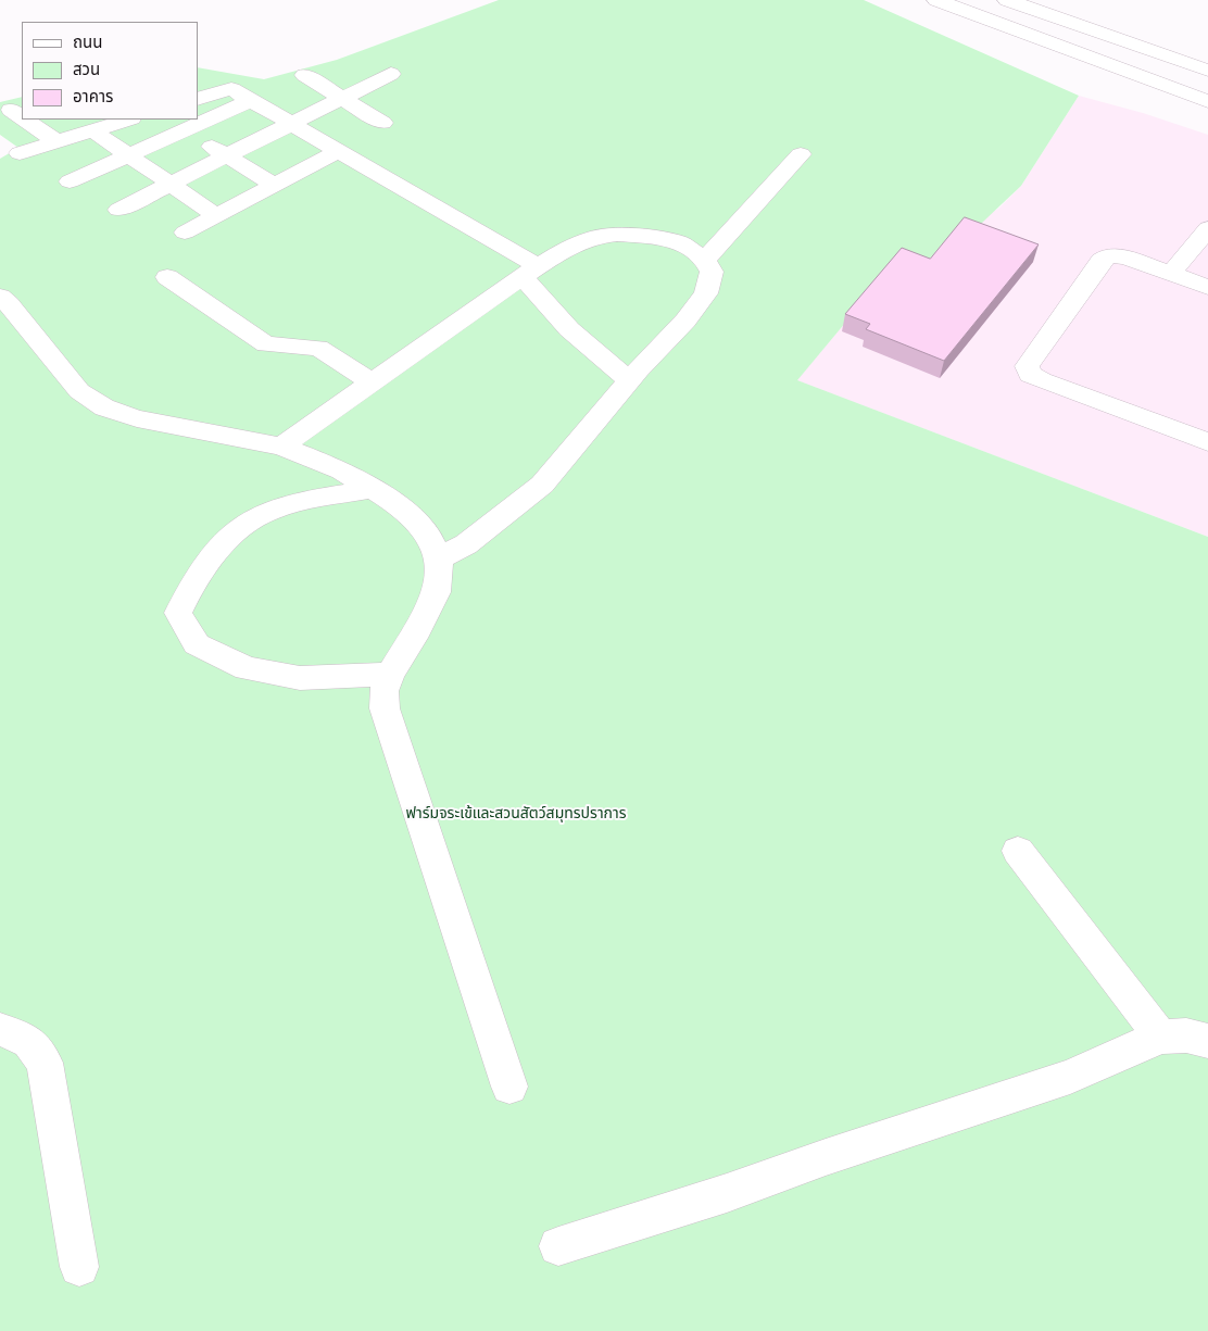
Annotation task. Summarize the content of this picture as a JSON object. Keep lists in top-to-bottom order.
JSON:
{
  "parks": ["ฟาร์มจระเข้และสวนสัตว์สมุทรปราการ"],
  "legend": ["ถนน", "สวน", "อาคาร"]
}
